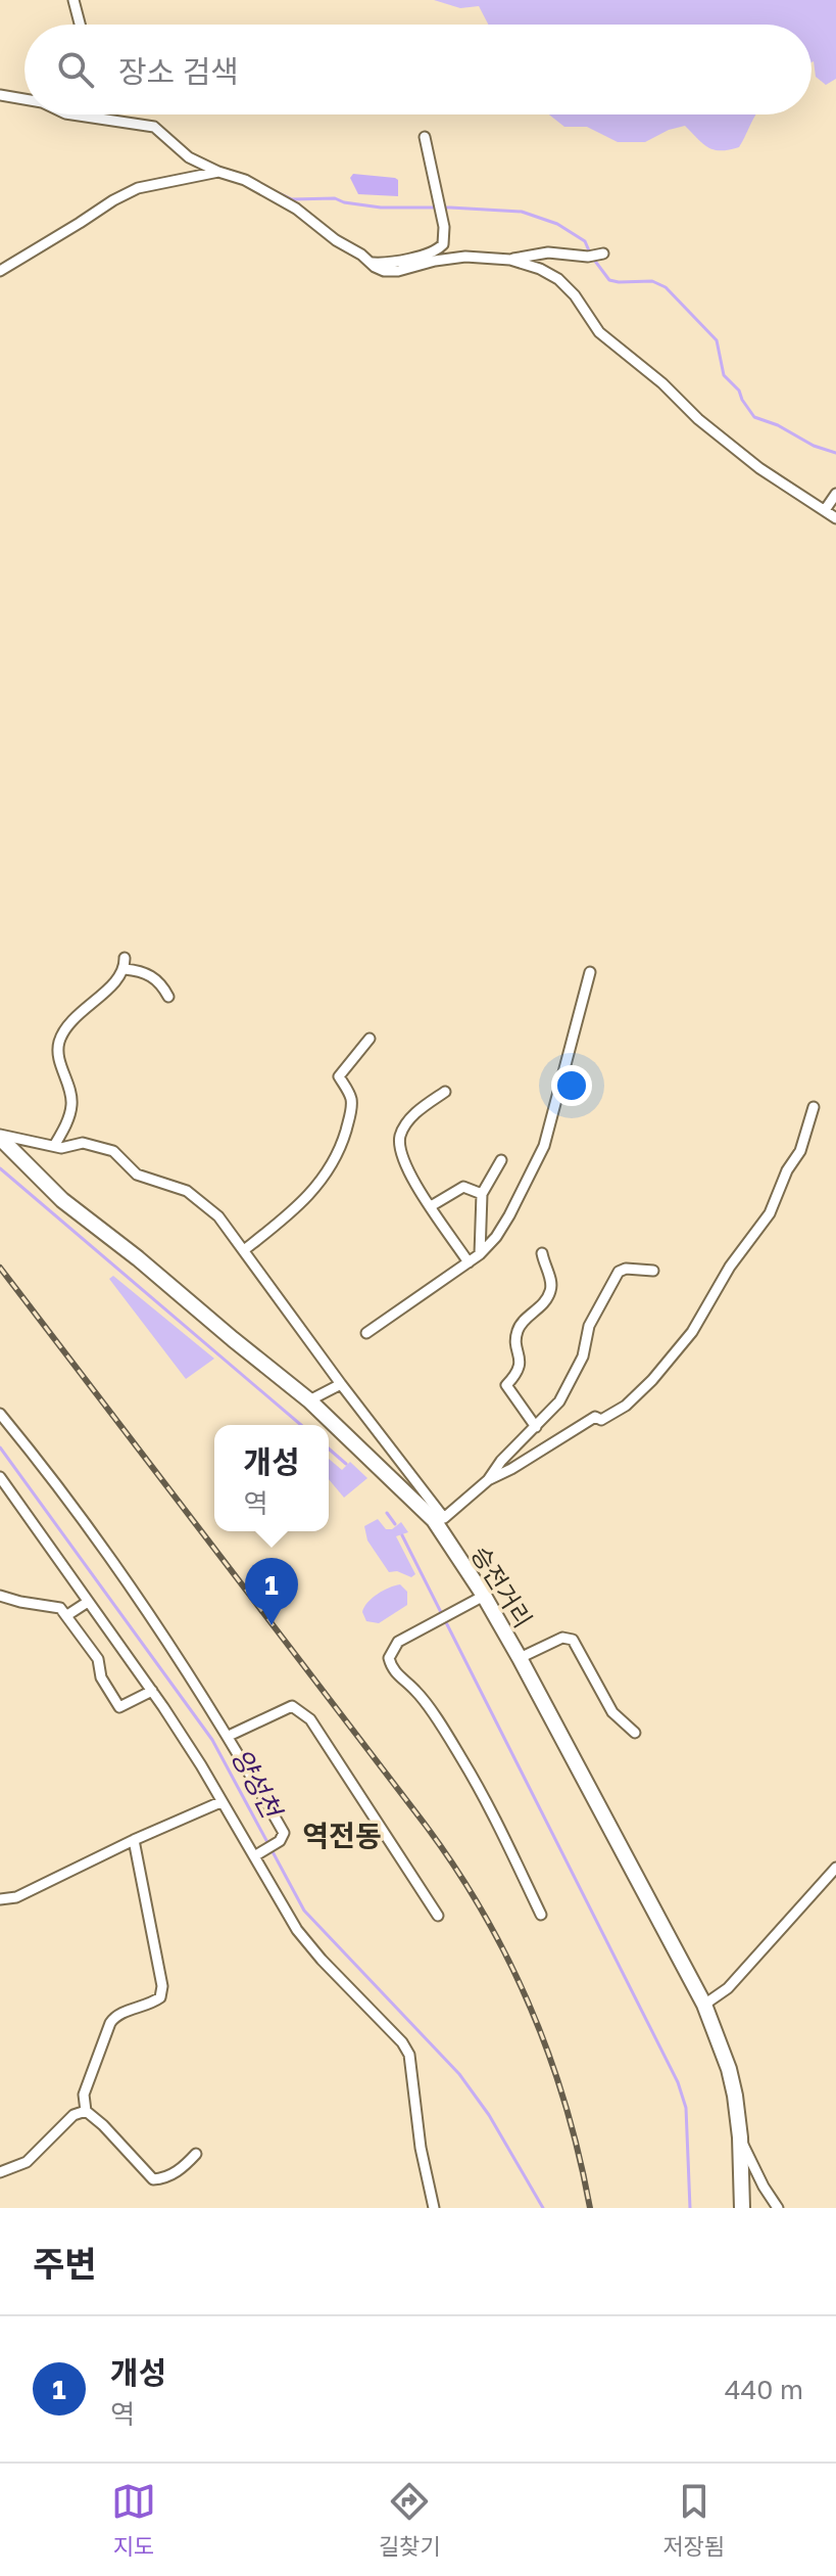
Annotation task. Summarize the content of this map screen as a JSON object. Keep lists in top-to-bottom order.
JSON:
{
  "streets": {
    "main road": ["승전거리"]
  },
  "districts": ["역전동"],
  "water": ["양성천"],
  "page": {
    "search": "장소 검색",
    "popup": ["개성", "역"],
    "pins": "1",
    "heading": "주변",
    "list": [
      {
        "mark": "1",
        "name": "개성",
        "note": "역",
        "value": "440 m"
      }
    ],
    "nav": ["지도", "길찾기", "저장됨"]
  }
}
